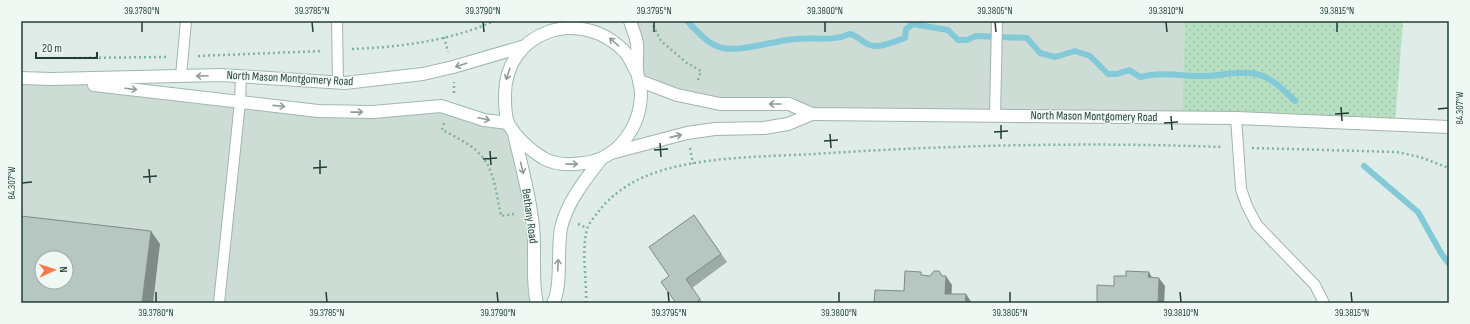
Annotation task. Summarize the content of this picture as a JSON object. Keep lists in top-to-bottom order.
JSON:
{
  "streets": {
    "main road": ["North Mason Montgomery Road", "Bethany Road"]
  },
  "crossings": [
    ["North Mason Montgomery Road", "Bethany Road"]
  ],
  "one_way": ["Bethany Road"],
  "scale_bar": "20 m",
  "north": "right",
  "coordinates": [
    "39.3780°N",
    "39.3785°N",
    "39.3790°N",
    "39.3795°N",
    "39.3800°N",
    "39.3805°N",
    "39.3810°N",
    "39.3815°N",
    "84.307°W"
  ]
}
